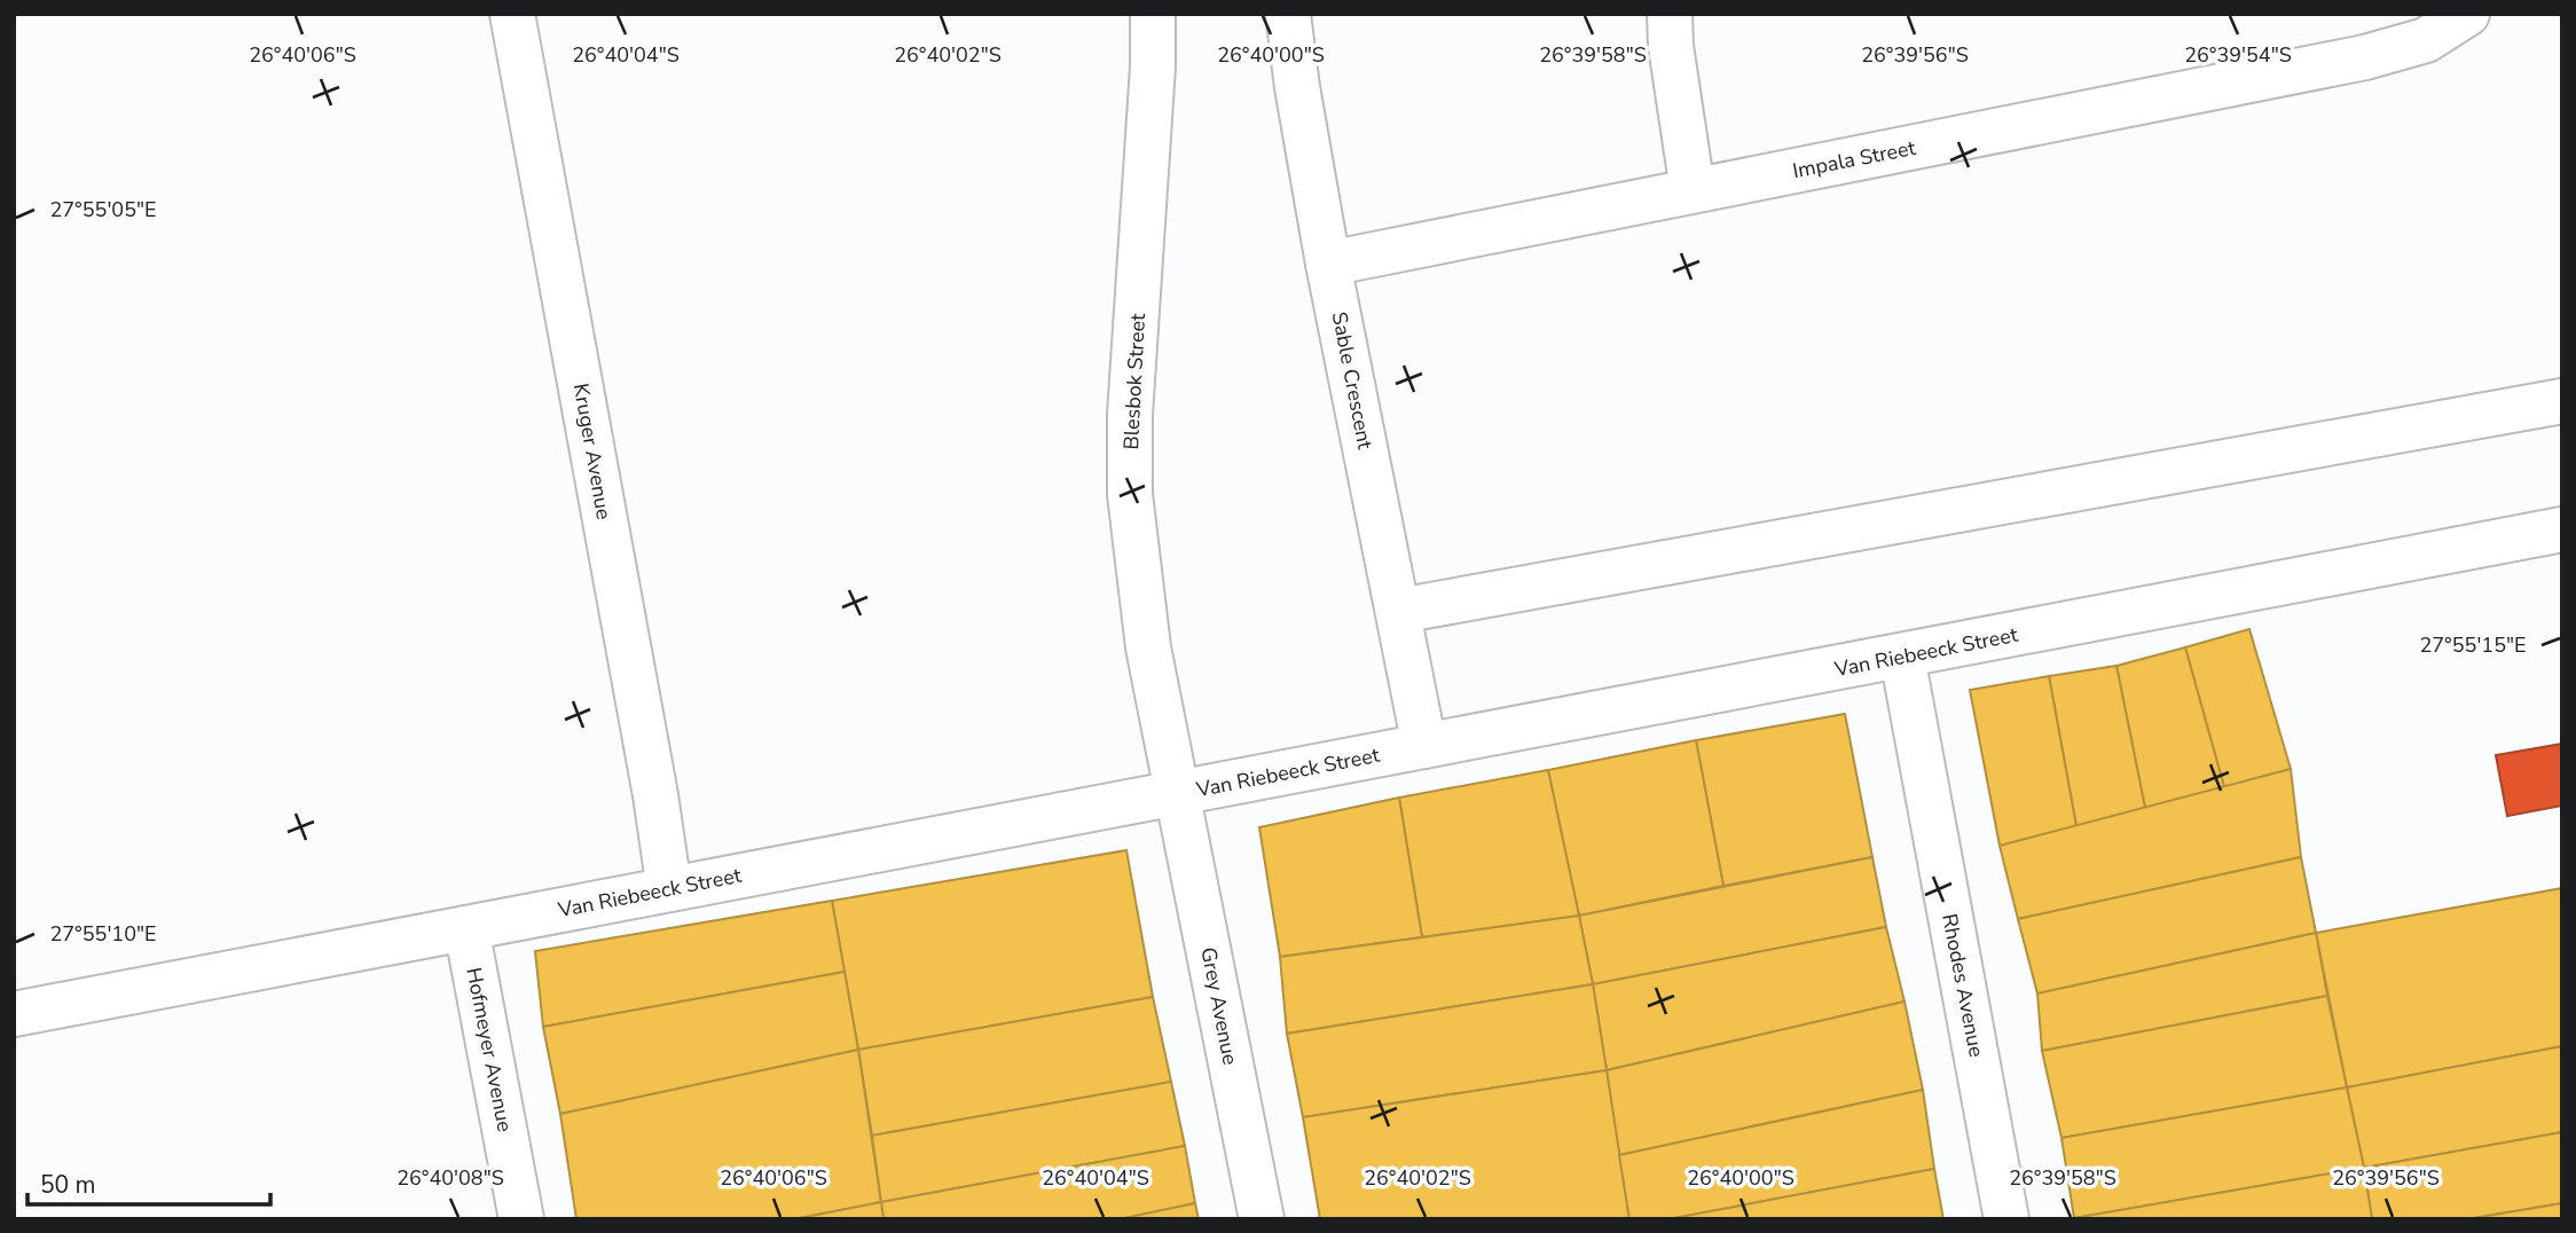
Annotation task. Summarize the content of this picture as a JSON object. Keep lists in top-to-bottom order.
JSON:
{
  "streets": {
    "street": [
      "Impala Street",
      "Sable Crescent",
      "Blesbok Street",
      "Kruger Avenue",
      "Van Riebeeck Street",
      "Rhodes Avenue",
      "Grey Avenue",
      "Hofmeyer Avenue"
    ]
  },
  "crossings": [
    ["Impala Street", "Sable Crescent"],
    ["Sable Crescent", "Van Riebeeck Street"],
    ["Blesbok Street", "Van Riebeeck Street"],
    ["Blesbok Street", "Grey Avenue"],
    ["Kruger Avenue", "Van Riebeeck Street"],
    ["Van Riebeeck Street", "Rhodes Avenue"],
    ["Van Riebeeck Street", "Grey Avenue"],
    ["Van Riebeeck Street", "Hofmeyer Avenue"]
  ],
  "scale_bar": "50 m",
  "coordinates": [
    "26°40'00\"S",
    "26°39'54\"S",
    "26°40'06\"S",
    "26°40'04\"S",
    "26°40'02\"S",
    "26°39'58\"S",
    "26°39'56\"S",
    "27°55'05\"E",
    "27°55'15\"E",
    "27°55'10\"E",
    "26°40'08\"S"
  ]
}
